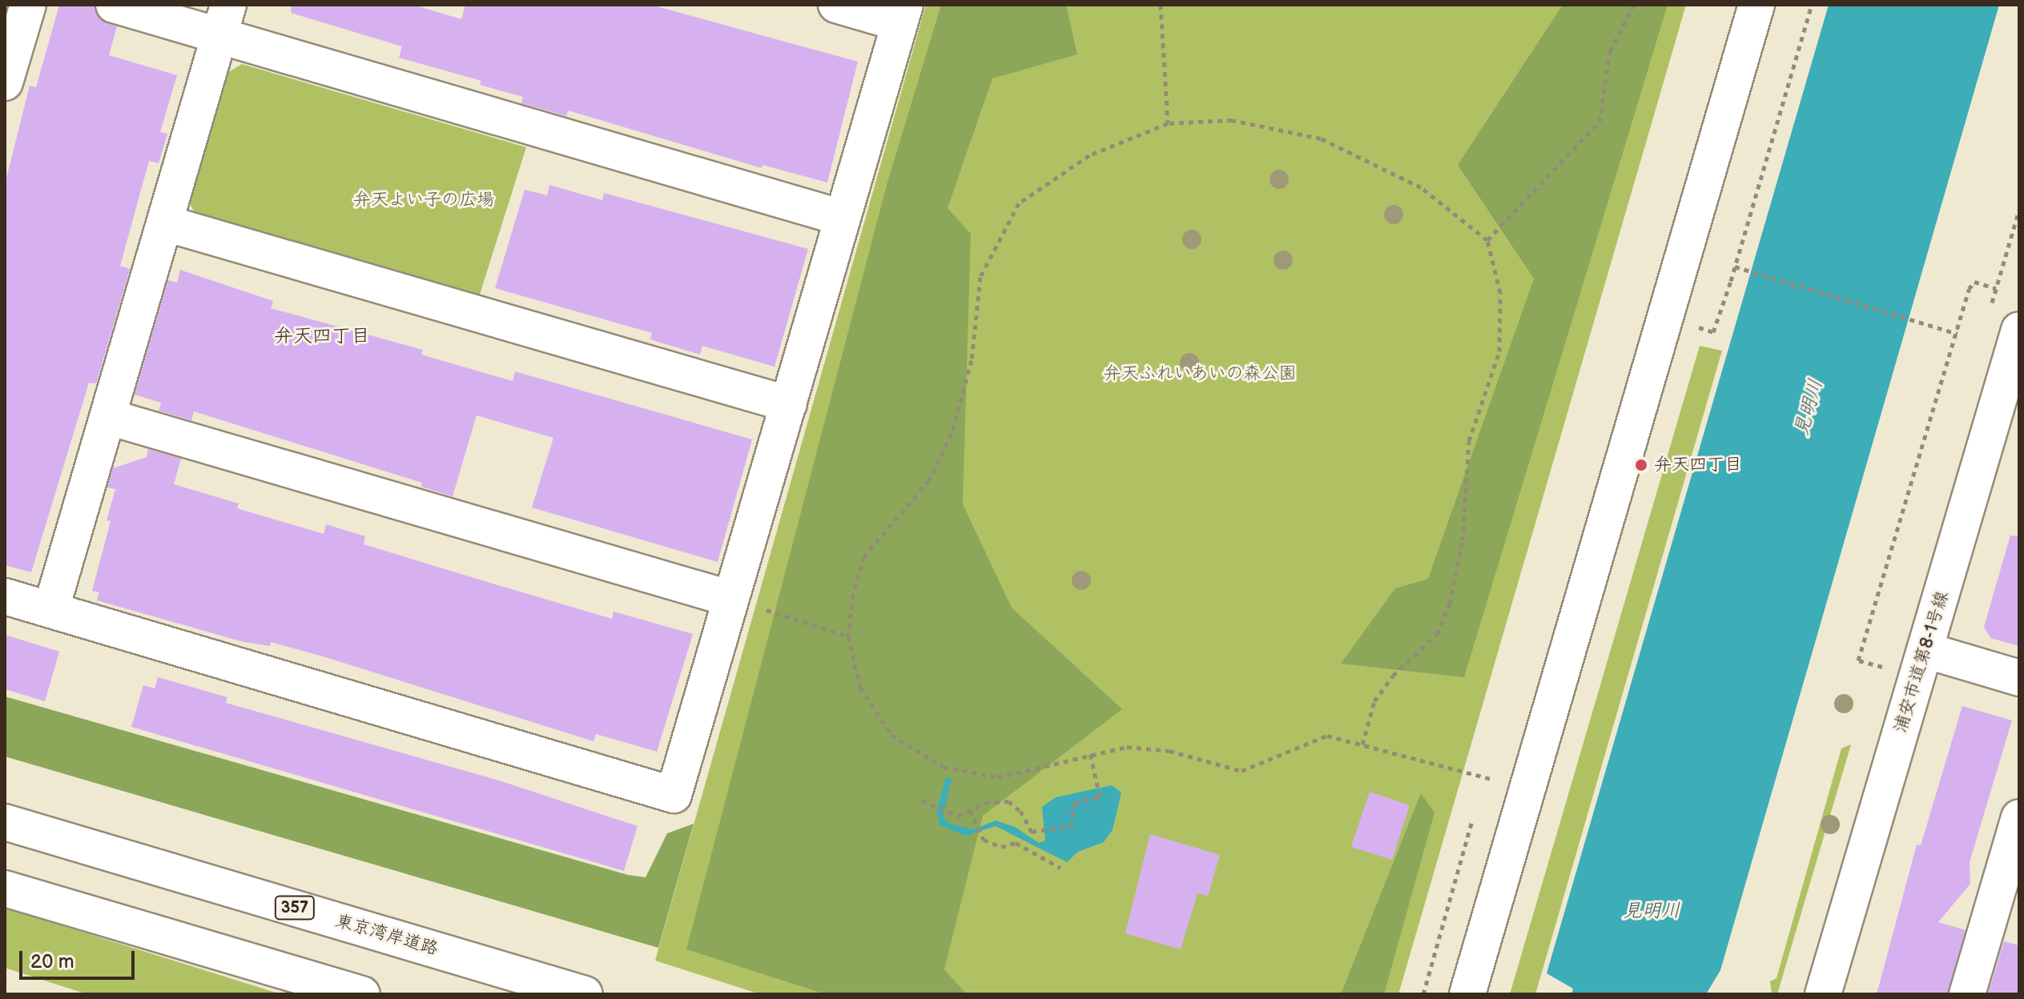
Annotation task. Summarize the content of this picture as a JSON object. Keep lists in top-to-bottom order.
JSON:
{
  "streets": {
    "main road": ["浦安市道第8-1号線", "357", "東京湾岸道路"]
  },
  "districts": ["弁天四丁目"],
  "water": ["見明川"],
  "parks": ["弁天よい子の広場", "弁天ふれいあいの森公園"],
  "places": ["弁天四丁目"],
  "scale_bar": "20 m"
}
